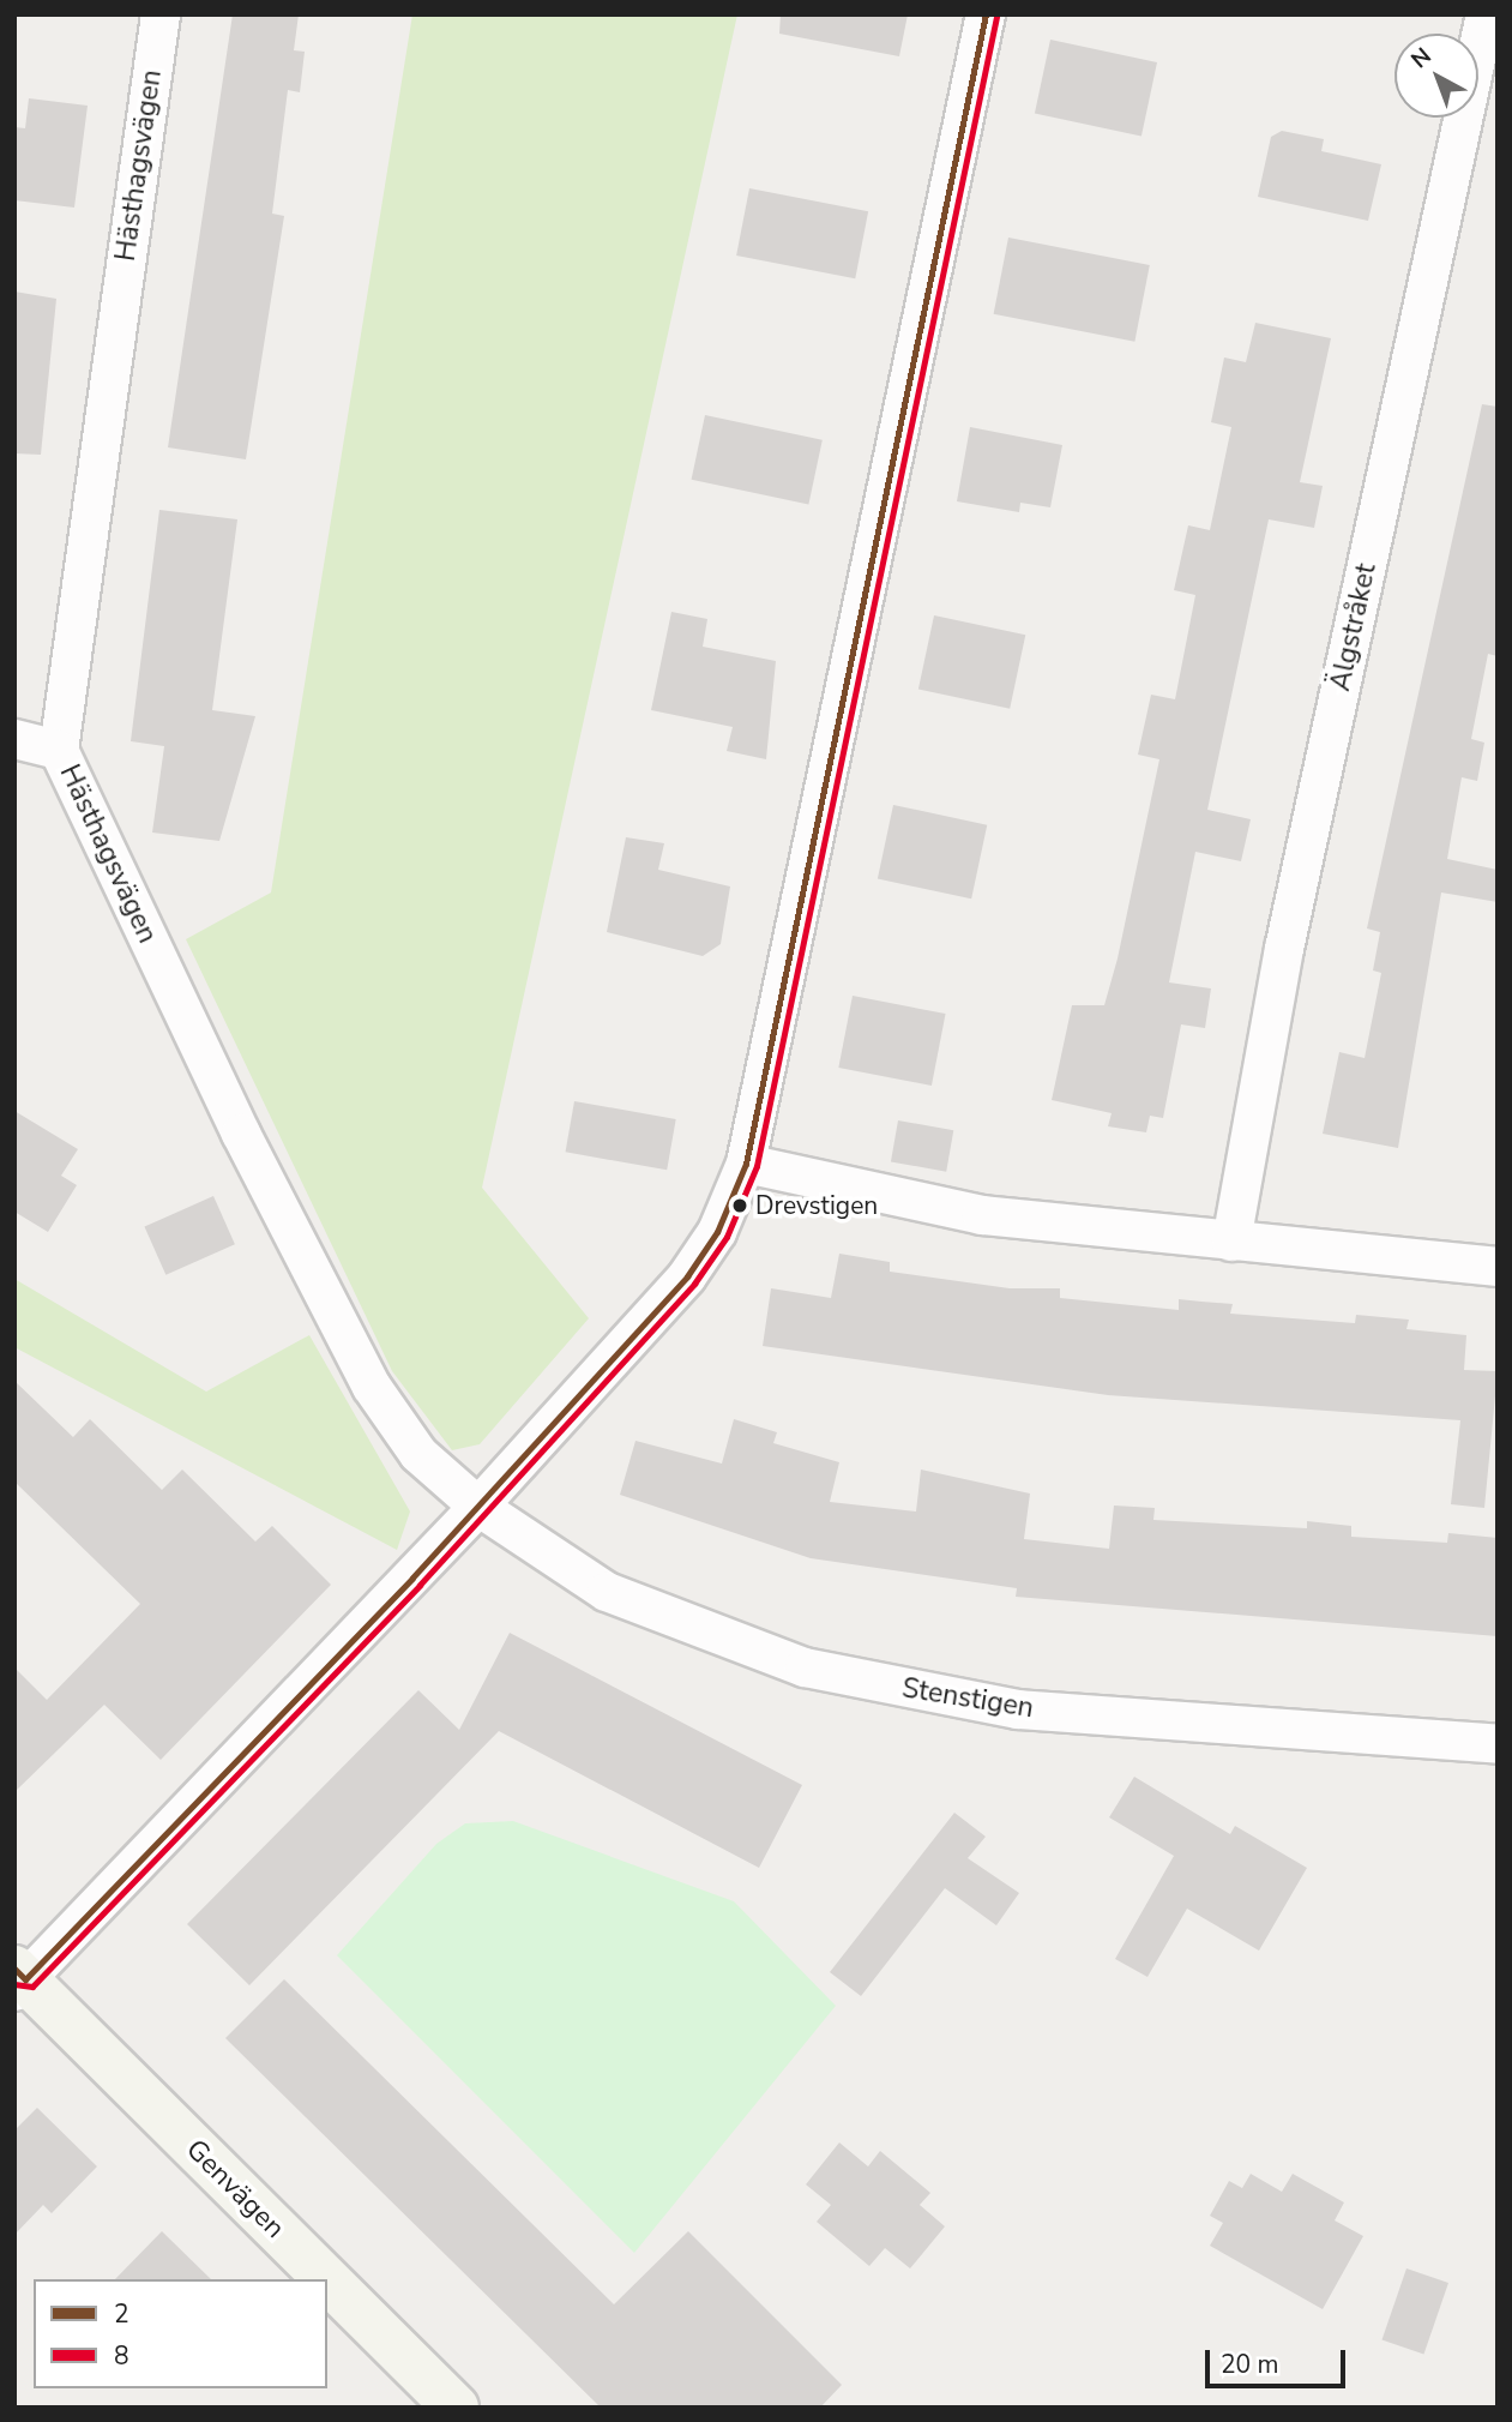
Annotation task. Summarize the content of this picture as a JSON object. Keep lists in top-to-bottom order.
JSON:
{
  "streets": {
    "street": [
      "Hästhagsvägen",
      "Älgstråket",
      "Stenstigen",
      "Genvägen"
    ]
  },
  "crossings": [
    ["Hästhagsvägen", "Stenstigen"]
  ],
  "places": ["Drevstigen"],
  "lines": ["transit line 2", "transit line 8"],
  "legend": ["2", "8"],
  "scale_bar": "20 m",
  "north": "top left"
}
